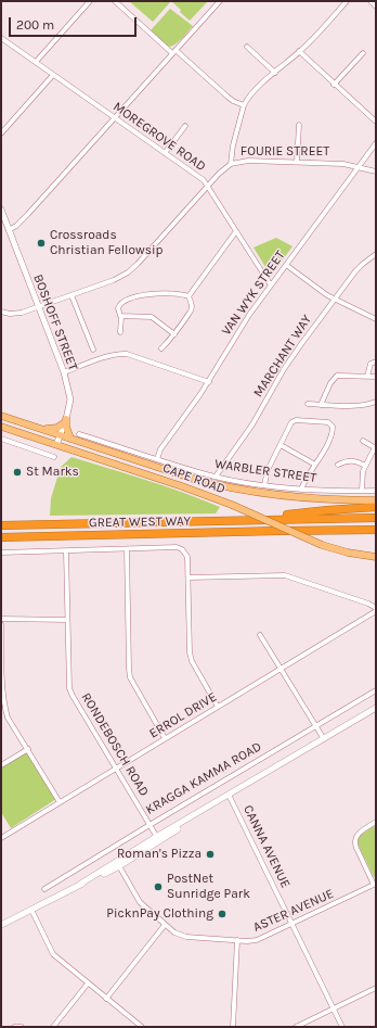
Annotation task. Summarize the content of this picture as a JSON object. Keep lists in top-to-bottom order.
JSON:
{
  "streets": {
    "highway": ["GREAT WEST WAY"],
    "main road": ["CAPE ROAD", "KRAGGA KAMMA ROAD"],
    "street": [
      "MOREGROVE ROAD",
      "FOURIE STREET",
      "VAN WYK STREET",
      "BOSHOFF STREET",
      "MARCHANT WAY",
      "WARBLER STREET",
      "ERROL DRIVE",
      "RONDEBOSCH ROAD",
      "CANNA AVENUE",
      "ASTER AVENUE"
    ]
  },
  "crossings": [
    ["MOREGROVE ROAD", "FOURIE STREET"],
    ["MOREGROVE ROAD", "VAN WYK STREET"],
    ["FOURIE STREET", "VAN WYK STREET"],
    ["FOURIE STREET", "BOSHOFF STREET"],
    ["VAN WYK STREET", "WARBLER STREET"],
    ["BOSHOFF STREET", "CAPE ROAD"],
    ["MARCHANT WAY", "WARBLER STREET"],
    ["GREAT WEST WAY", "RONDEBOSCH ROAD"],
    ["ERROL DRIVE", "RONDEBOSCH ROAD"],
    ["RONDEBOSCH ROAD", "KRAGGA KAMMA ROAD"],
    ["KRAGGA KAMMA ROAD", "CANNA AVENUE"],
    ["KRAGGA KAMMA ROAD", "ASTER AVENUE"],
    ["CANNA AVENUE", "ASTER AVENUE"]
  ],
  "places": [
    "Crossroads Christian Fellowsip",
    "St Marks",
    "Roman's Pizza",
    "PostNet Sunridge Park",
    "PicknPay Clothing"
  ],
  "scale_bar": "200 m"
}
